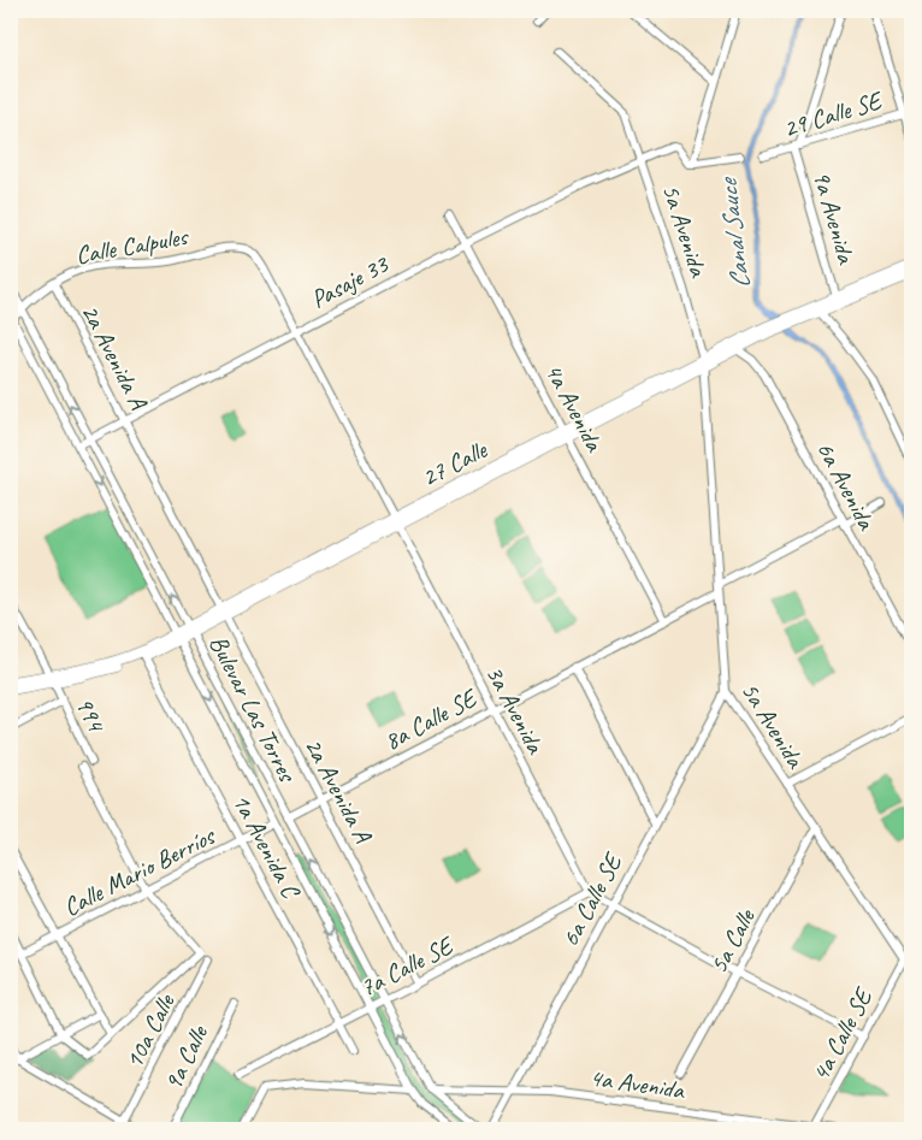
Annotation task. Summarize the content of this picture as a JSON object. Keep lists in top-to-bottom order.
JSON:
{
  "streets": {
    "main road": ["27 Calle"],
    "street": [
      "29 Calle SE",
      "9a Avenida",
      "5a Avenida",
      "Calle Calpules",
      "Pasaje 33",
      "2a Avenida A",
      "4a Avenida",
      "6a Avenida",
      "Bulevar Las Torres",
      "3a Avenida",
      "994",
      "8a Calle SE",
      "1a Avenida C",
      "Calle Mario Berríos",
      "6a Calle SE",
      "5a Calle",
      "7a Calle SE",
      "10a Calle",
      "4a Calle SE",
      "9a Calle"
    ]
  },
  "crossings": [
    ["29 Calle SE", "9a Avenida"],
    ["9a Avenida", "27 Calle"],
    ["5a Avenida", "Pasaje 33"],
    ["5a Avenida", "27 Calle"],
    ["5a Avenida", "8a Calle SE"],
    ["5a Avenida", "6a Calle SE"],
    ["5a Avenida", "5a Calle"],
    ["5a Avenida", "4a Calle SE"],
    ["Calle Calpules", "2a Avenida A"],
    ["Calle Calpules", "Bulevar Las Torres"],
    ["Calle Calpules", "3a Avenida"],
    ["Pasaje 33", "2a Avenida A"],
    ["Pasaje 33", "4a Avenida"],
    ["Pasaje 33", "Bulevar Las Torres"],
    ["Pasaje 33", "3a Avenida"],
    ["2a Avenida A", "27 Calle"],
    ["2a Avenida A", "8a Calle SE"],
    ["2a Avenida A", "7a Calle SE"],
    ["4a Avenida", "27 Calle"],
    ["4a Avenida", "Bulevar Las Torres"],
    ["4a Avenida", "8a Calle SE"],
    ["4a Avenida", "6a Calle SE"],
    ["4a Avenida", "4a Calle SE"],
    ["27 Calle", "6a Avenida"],
    ["27 Calle", "Bulevar Las Torres"],
    ["27 Calle", "3a Avenida"],
    ["27 Calle", "994"],
    ["27 Calle", "1a Avenida C"],
    ["6a Avenida", "8a Calle SE"],
    ["Bulevar Las Torres", "8a Calle SE"],
    ["Bulevar Las Torres", "Calle Mario Berríos"],
    ["Bulevar Las Torres", "7a Calle SE"],
    ["3a Avenida", "8a Calle SE"],
    ["3a Avenida", "7a Calle SE"],
    ["1a Avenida C", "Calle Mario Berríos"],
    ["1a Avenida C", "7a Calle SE"]
  ],
  "water": ["Canal Sauce"]
}
